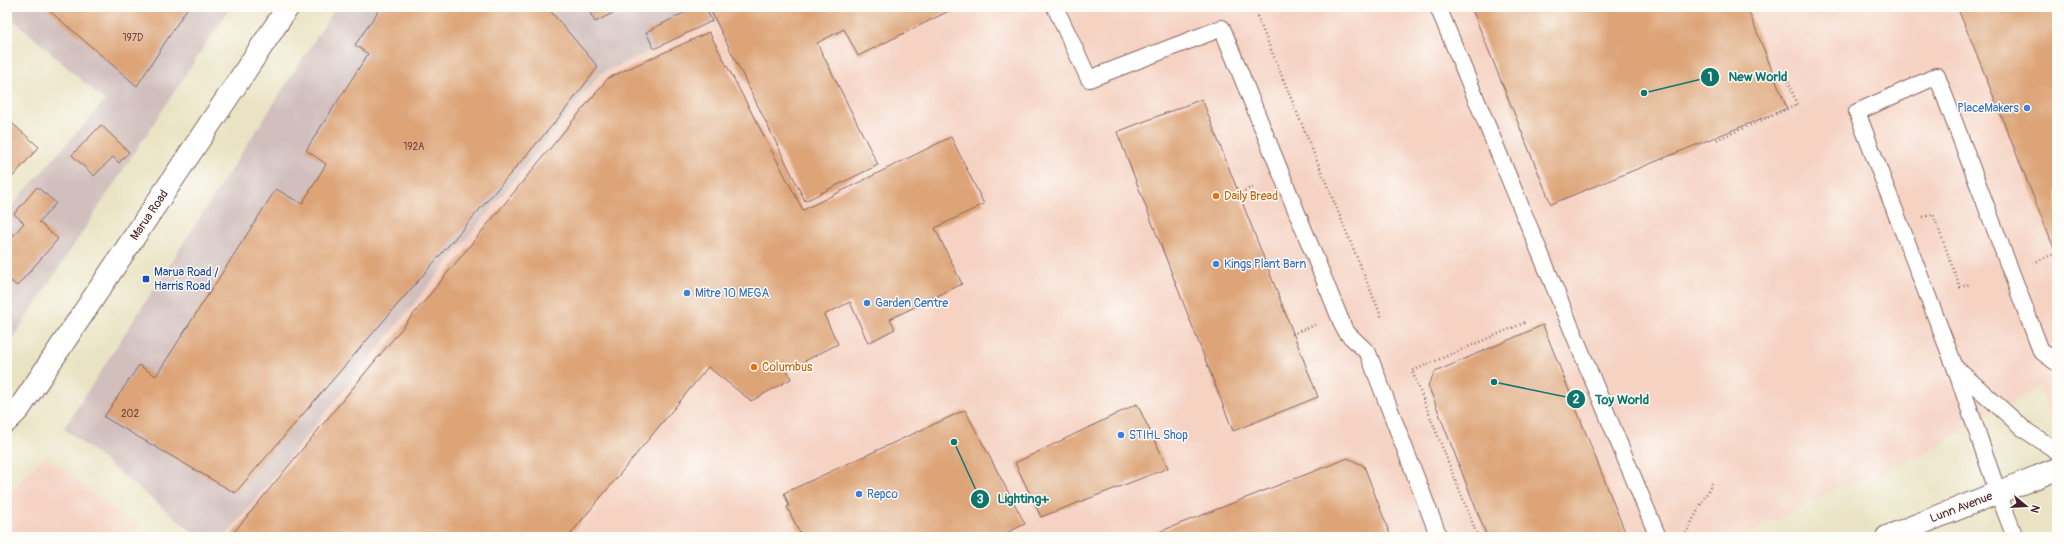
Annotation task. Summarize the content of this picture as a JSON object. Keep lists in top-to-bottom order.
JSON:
{
  "streets": {
    "street": ["Marua Road", "Lunn Avenue"]
  },
  "places": {
    "other": [
      "New World",
      "PlaceMakers",
      "Daily Bread",
      "Kings Plant Barn",
      "Mitre 10 MEGA",
      "Garden Centre",
      "Columbus",
      "Toy World",
      "STIHL Shop",
      "Lighting+",
      "Repco"
    ],
    "transit": ["Marua Road / Harris Road"]
  },
  "house_numbers": ["197D", "192A", "202"],
  "north": "right"
}
